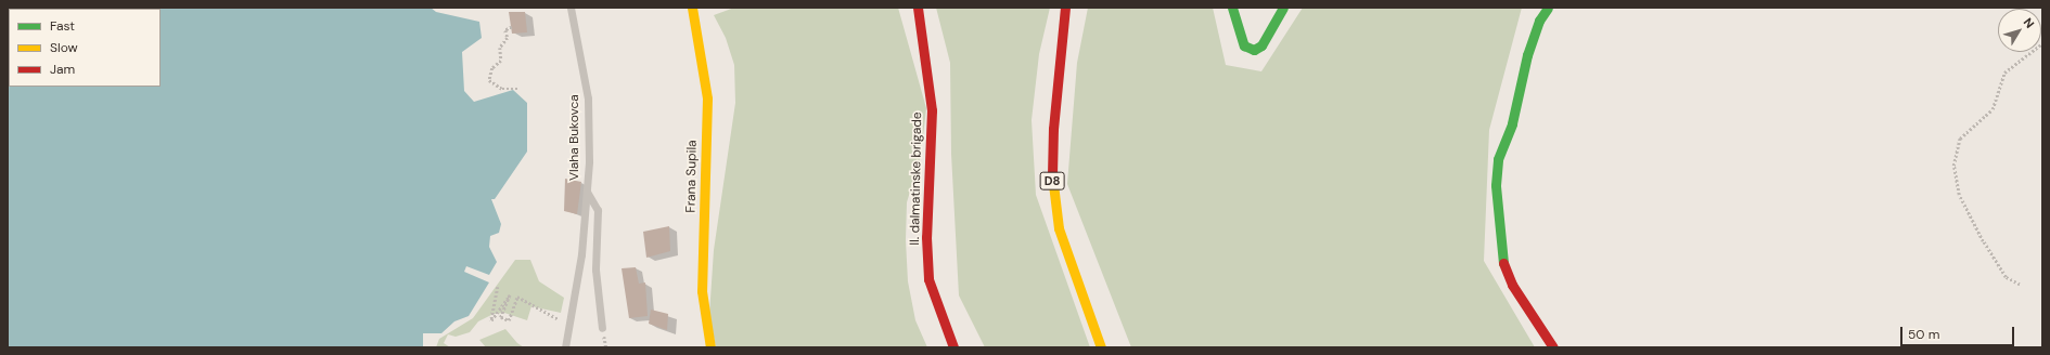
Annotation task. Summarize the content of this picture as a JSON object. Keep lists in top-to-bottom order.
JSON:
{
  "streets": {
    "street": ["Frana Supila", "II. dalmatinske brigade", "D8"],
    "lane": ["Vlaha Bukovca"]
  },
  "legend": ["Fast", "Slow", "Jam"],
  "scale_bar": "50 m",
  "north": "top right"
}
